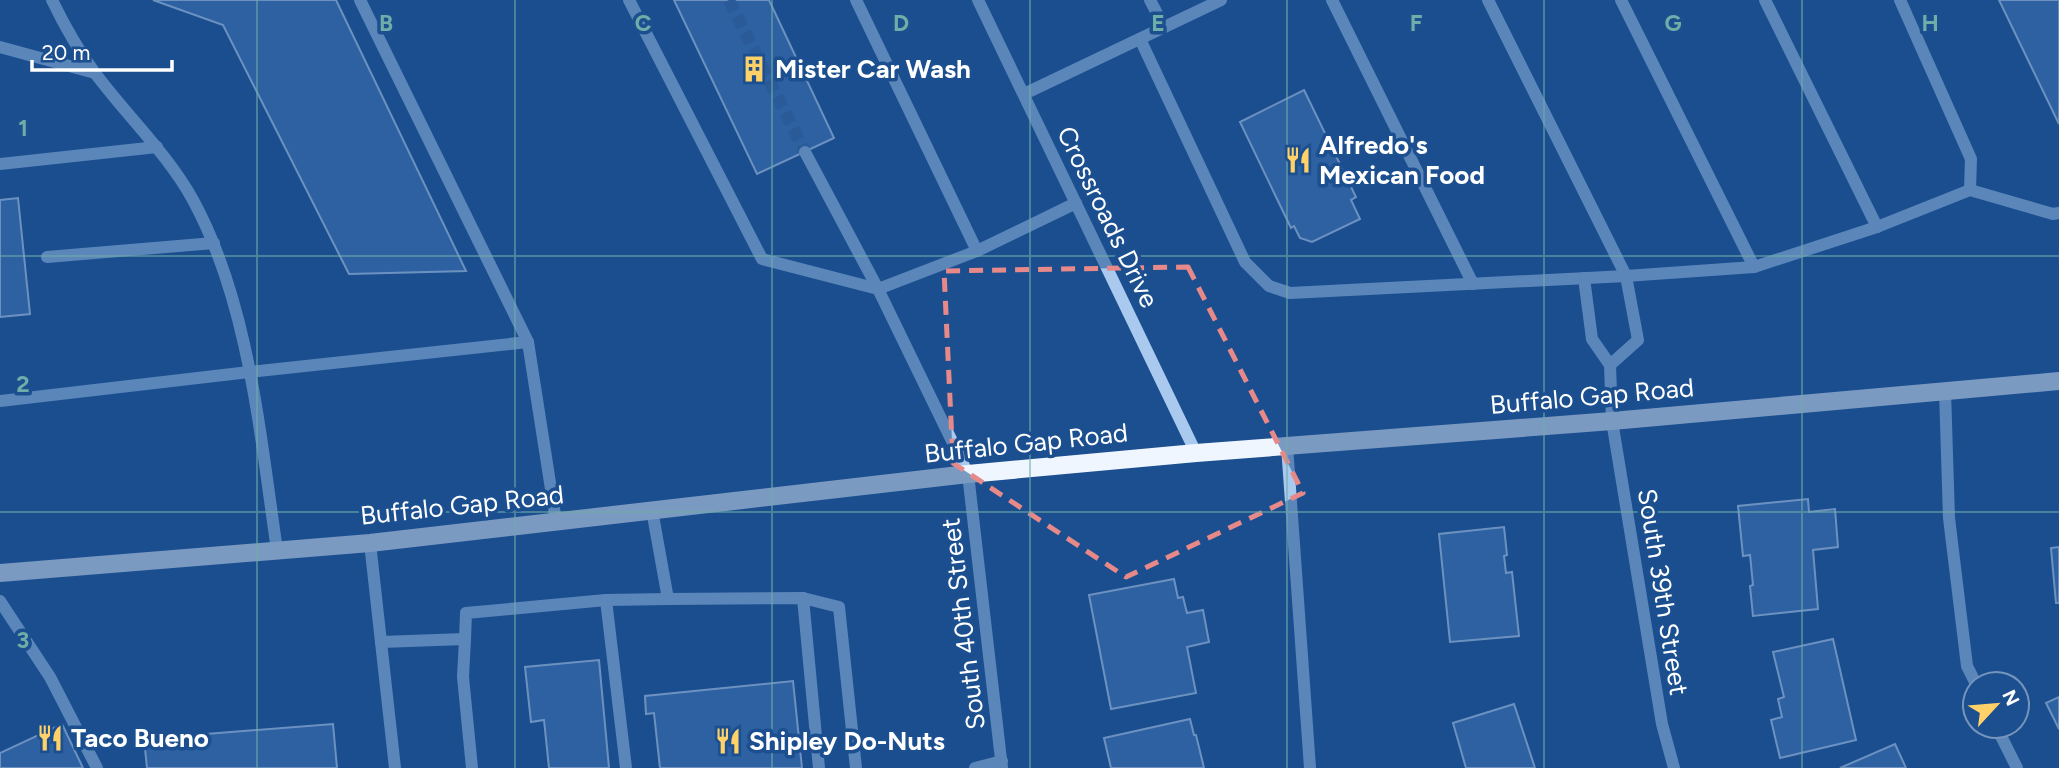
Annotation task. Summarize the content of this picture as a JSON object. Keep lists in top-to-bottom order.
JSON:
{
  "streets": {
    "main road": ["Buffalo Gap Road"],
    "street": ["Crossroads Drive", "South 39th Street", "South 40th Street"]
  },
  "crossings": [
    ["Crossroads Drive", "Buffalo Gap Road"],
    ["Buffalo Gap Road", "South 39th Street"],
    ["Buffalo Gap Road", "South 40th Street"]
  ],
  "places": {
    "building": ["Mister Car Wash"],
    "restaurant": ["Alfredo's Mexican Food", "Taco Bueno", "Shipley Do-Nuts"]
  },
  "scale_bar": "20 m",
  "north": "top right",
  "grid": {
    "columns": [
      "B",
      "C",
      "D",
      "E",
      "F",
      "G",
      "H"
    ],
    "rows": ["1", "2", "3"]
  }
}
